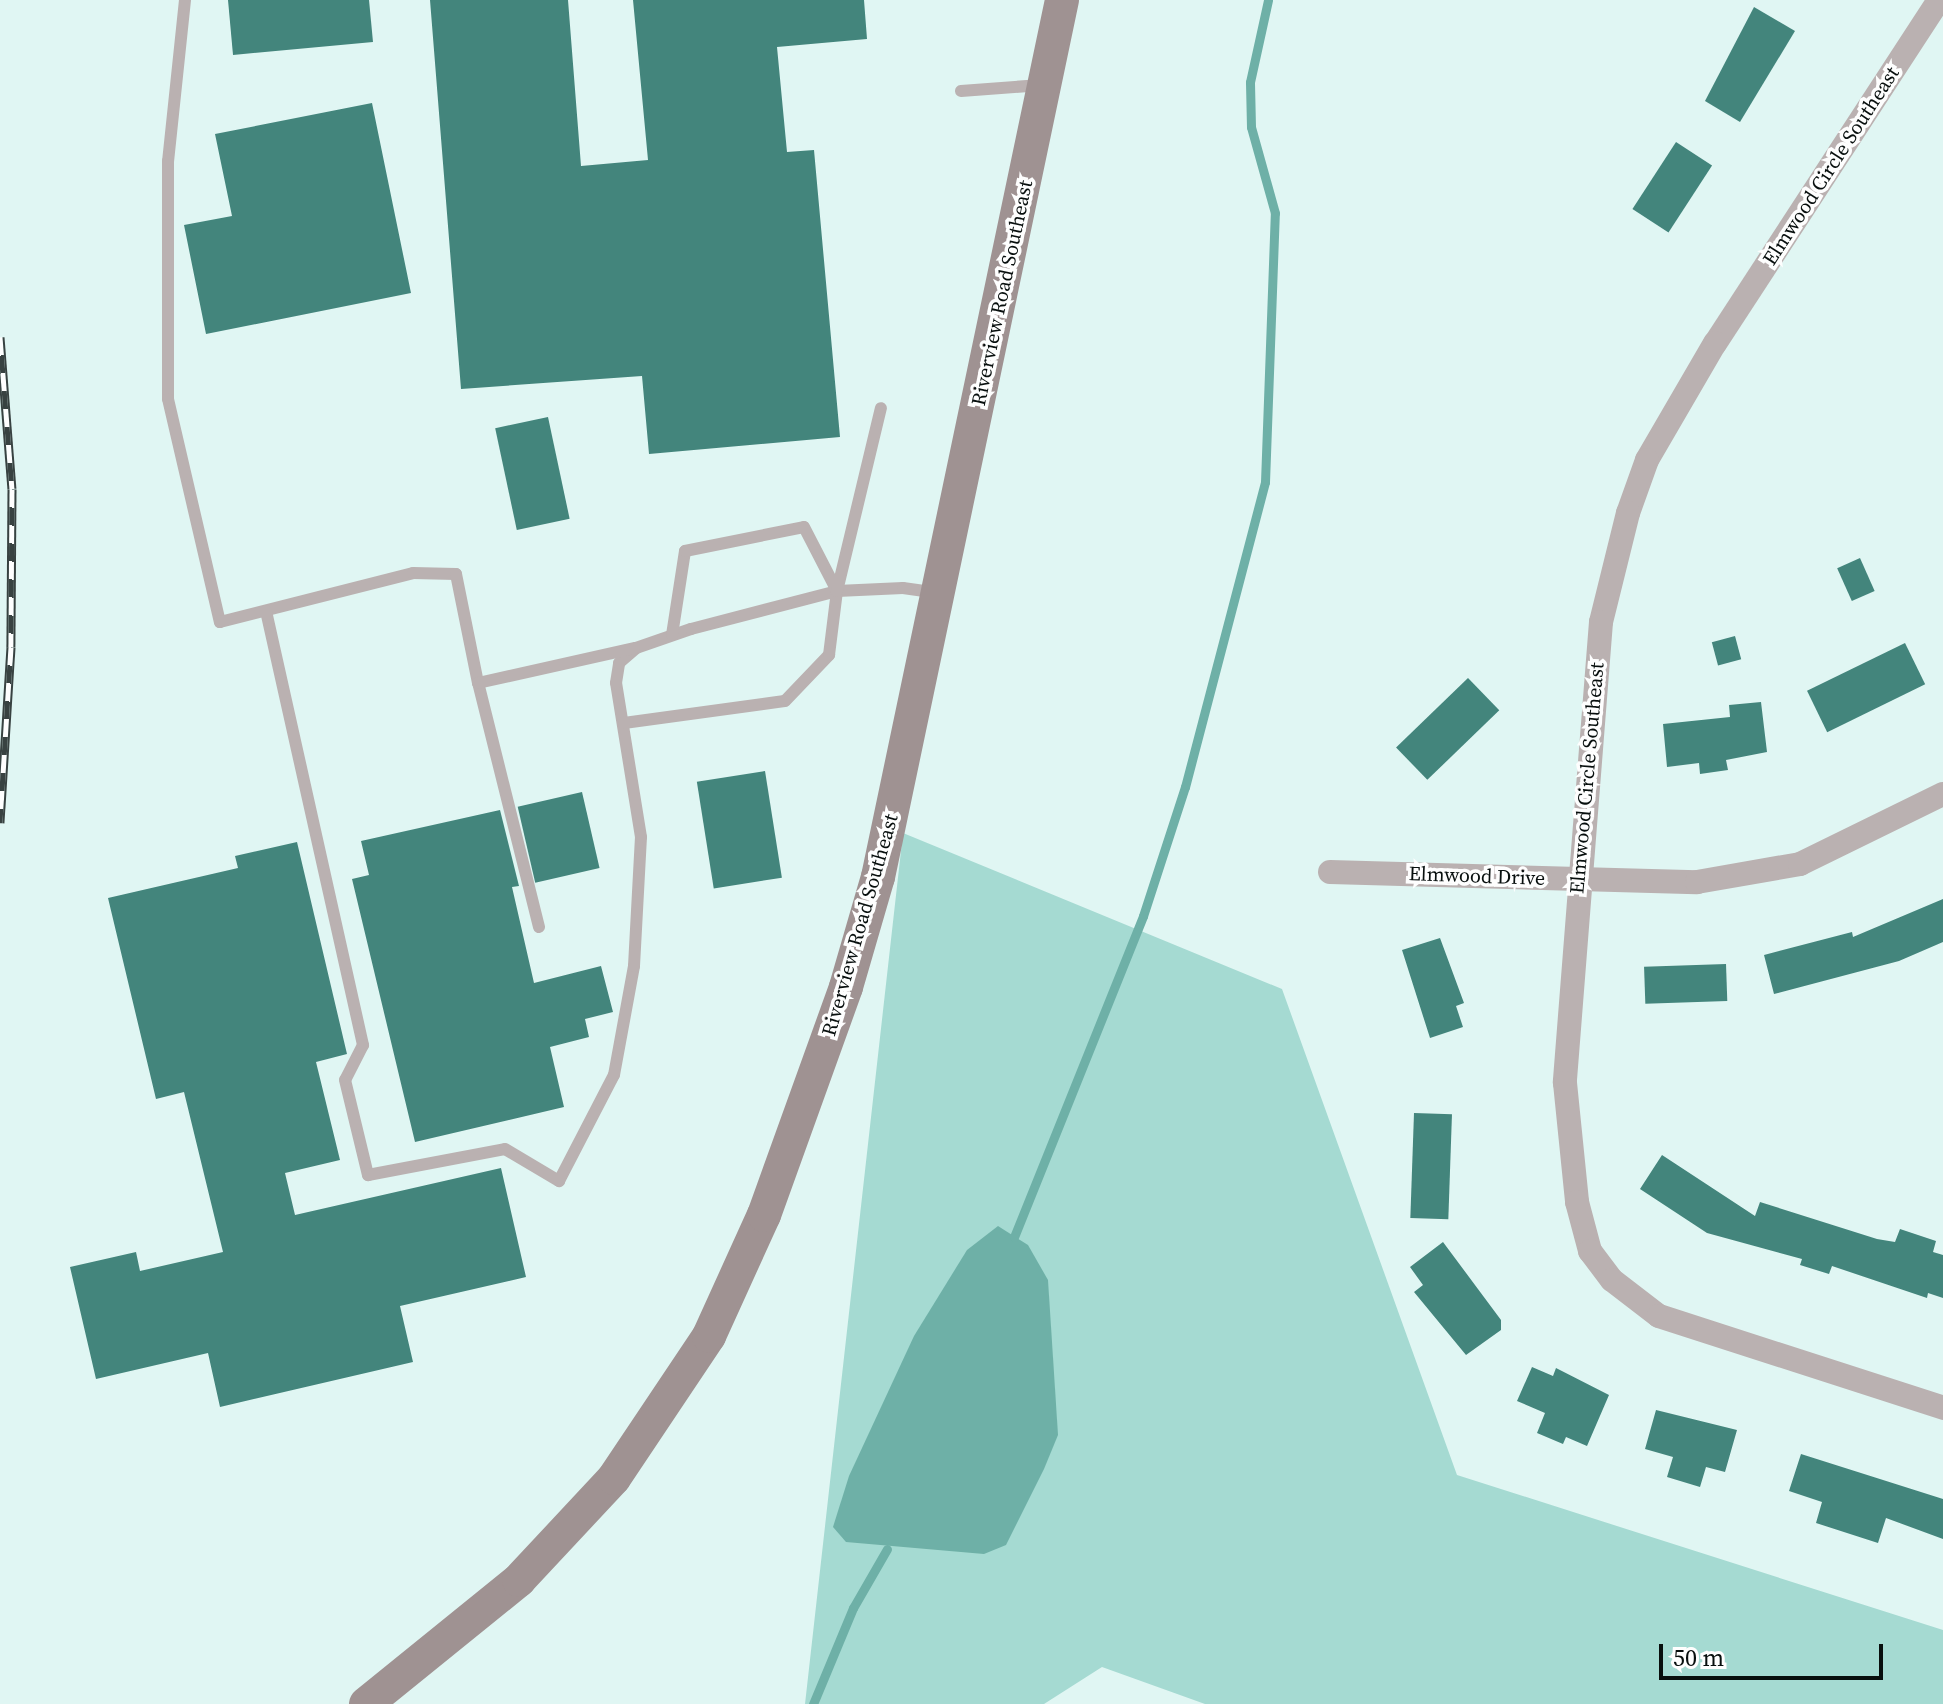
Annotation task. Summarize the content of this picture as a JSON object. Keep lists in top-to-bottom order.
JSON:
{
  "streets": {
    "street": ["Elmwood Circle Southeast", "Riverview Road Southeast", "Elmwood Drive"]
  },
  "crossings": [
    ["Elmwood Circle Southeast", "Elmwood Drive"]
  ],
  "scale_bar": "50 m"
}
